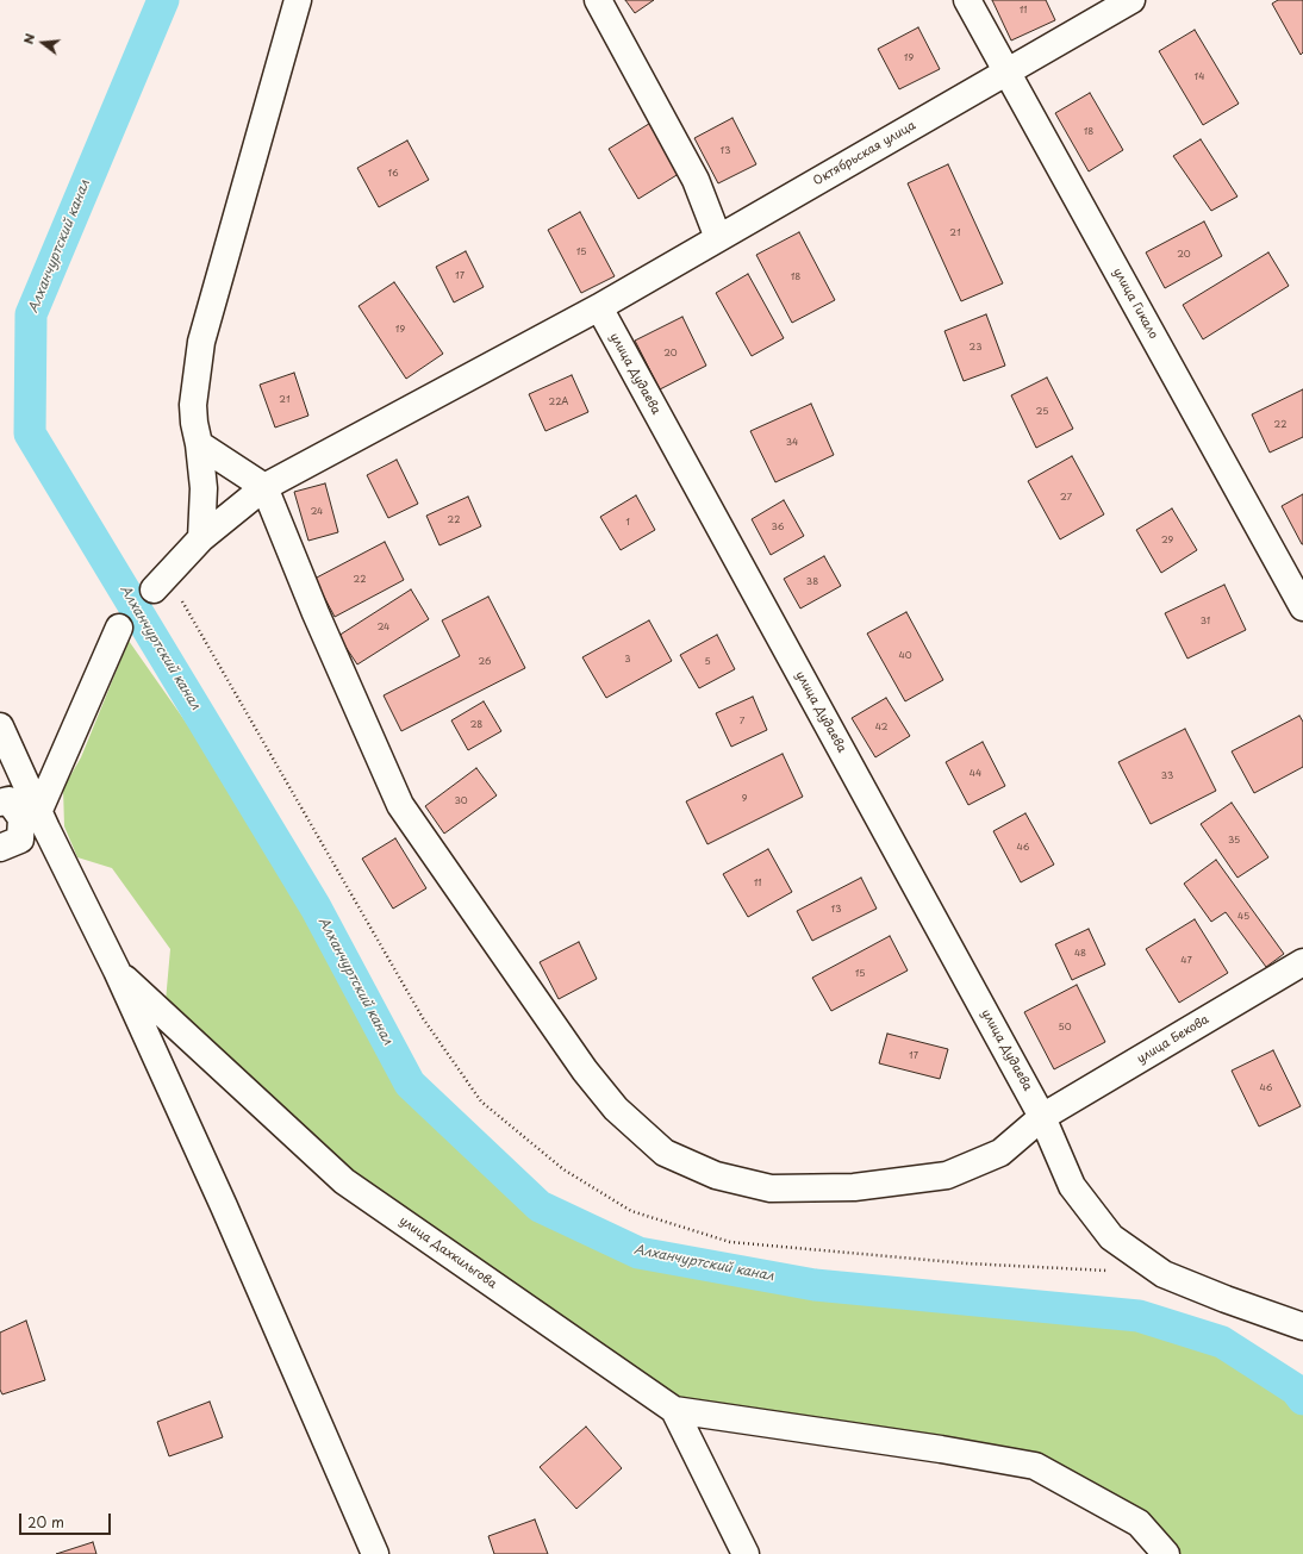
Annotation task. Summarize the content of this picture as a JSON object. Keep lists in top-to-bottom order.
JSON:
{
  "streets": {
    "street": [
      "Октябрьская улица",
      "улица Гикало",
      "улица Дудаева",
      "улица Бекова",
      "улица Дахкильгова"
    ]
  },
  "crossings": [
    ["Октябрьская улица", "улица Гикало"],
    ["Октябрьская улица", "улица Дудаева"],
    ["Октябрьская улица", "улица Бекова"],
    ["улица Дудаева", "улица Бекова"]
  ],
  "water": ["Алханчуртский канал"],
  "house_numbers": [
    "11",
    "19",
    "14",
    "18",
    "13",
    "16",
    "21",
    "15",
    "20",
    "17",
    "18",
    "19",
    "23",
    "20",
    "21",
    "22А",
    "25",
    "22",
    "34",
    "27",
    "24",
    "22",
    "1",
    "36",
    "29",
    "22",
    "38",
    "31",
    "24",
    "40",
    "3",
    "26",
    "5",
    "7",
    "28",
    "42",
    "44",
    "33",
    "9",
    "30",
    "35",
    "46",
    "11",
    "13",
    "45",
    "48",
    "47",
    "15",
    "50",
    "17",
    "46"
  ],
  "scale_bar": "20 m",
  "north": "left"
}
